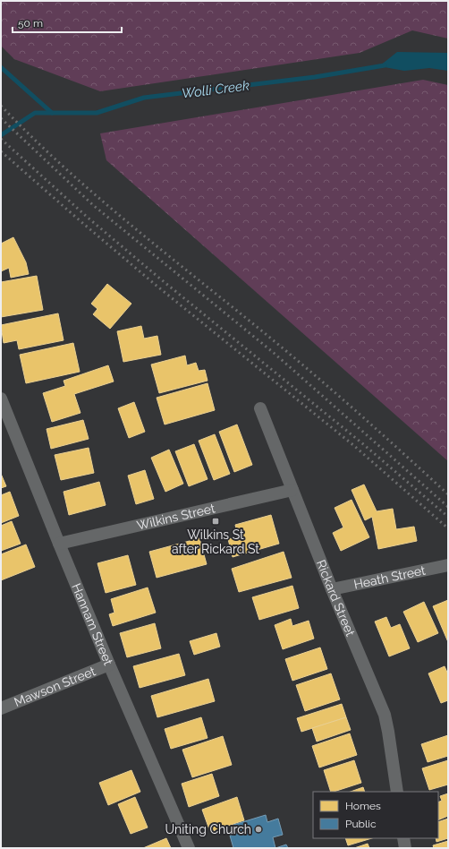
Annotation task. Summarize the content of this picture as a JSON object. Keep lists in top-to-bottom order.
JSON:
{
  "streets": {
    "street": [
      "Wilkins Street",
      "Heath Street",
      "Rickard Street",
      "Hannam Street",
      "Mawson Street"
    ]
  },
  "crossings": [
    ["Wilkins Street", "Rickard Street"],
    ["Wilkins Street", "Hannam Street"],
    ["Heath Street", "Rickard Street"],
    ["Hannam Street", "Mawson Street"]
  ],
  "water": ["Wolli Creek"],
  "places": {
    "transit": ["Wilkins St after Rickard St"],
    "other": ["Uniting Church"]
  },
  "legend": ["Homes", "Public"],
  "scale_bar": "50 m"
}
